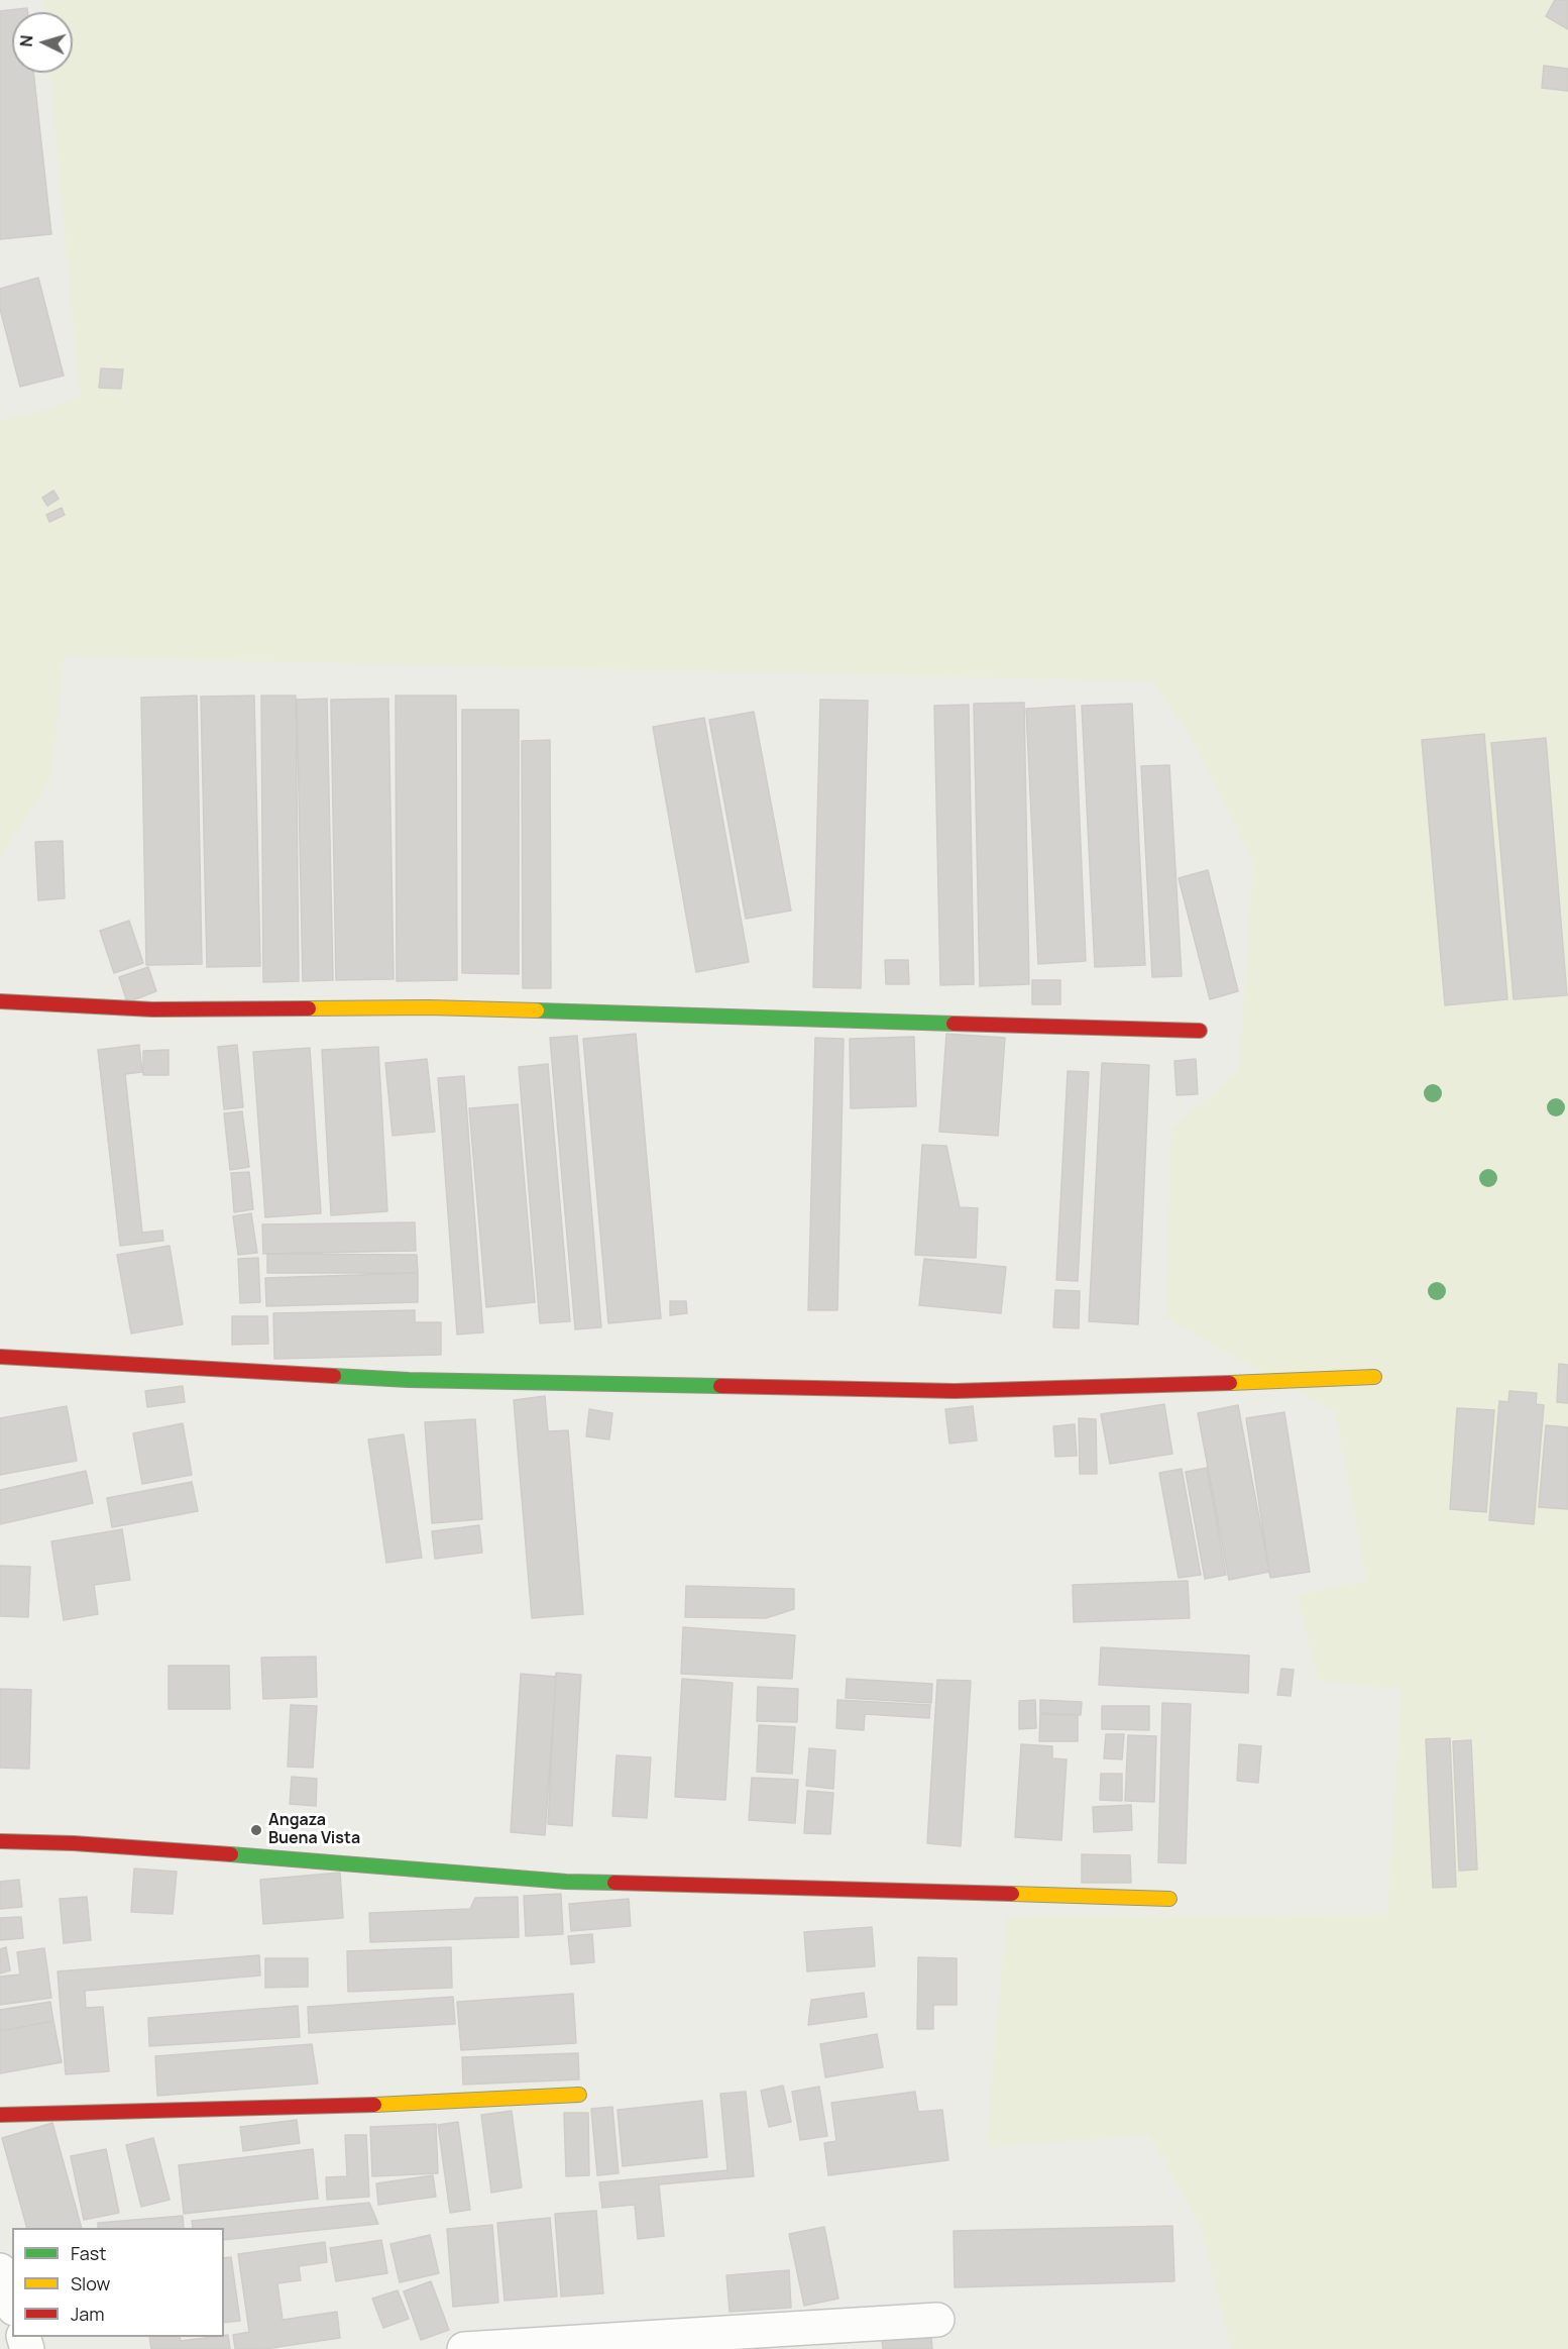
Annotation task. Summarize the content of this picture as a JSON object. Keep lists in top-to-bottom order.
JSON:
{
  "places": ["Angaza Buena Vista"],
  "legend": ["Fast", "Slow", "Jam"],
  "north": "left"
}
